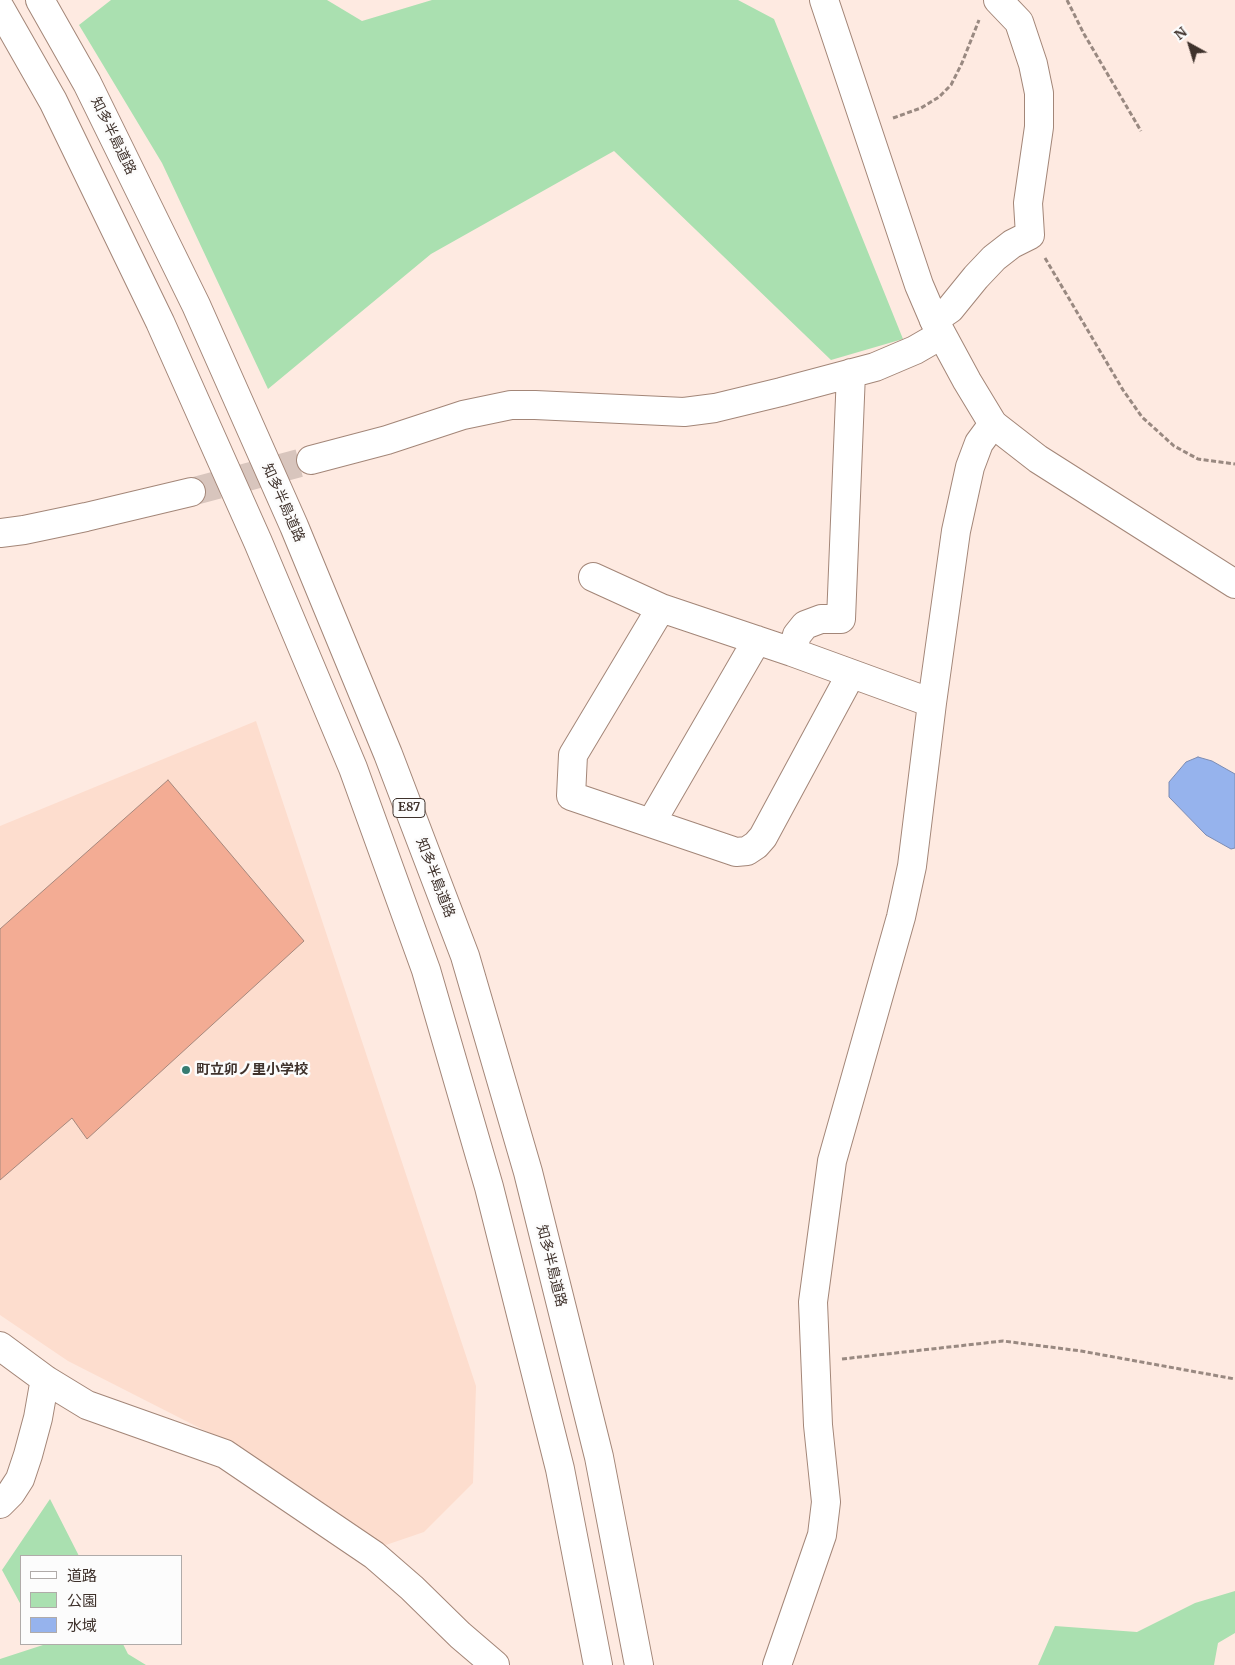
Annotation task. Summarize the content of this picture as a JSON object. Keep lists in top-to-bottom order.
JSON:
{
  "streets": {
    "main road": ["知多半島道路", "E87"]
  },
  "places": ["町立卯ノ里小学校"],
  "legend": ["道路", "公園", "水域"],
  "north": "top left"
}
